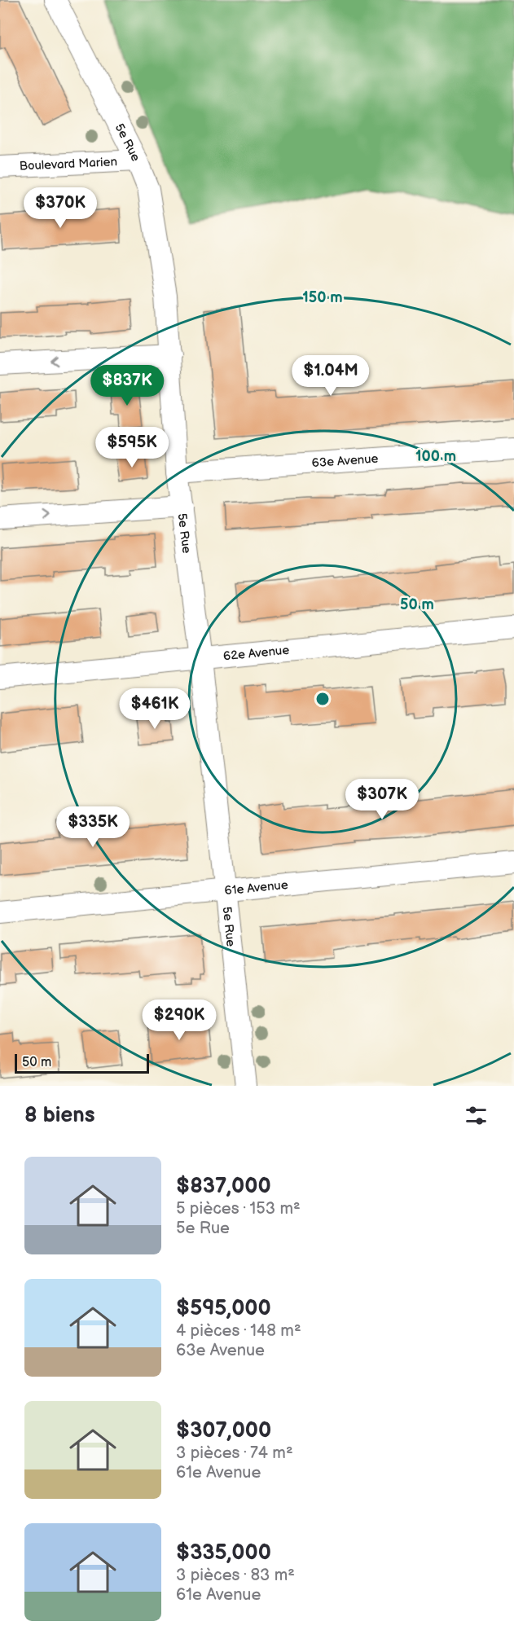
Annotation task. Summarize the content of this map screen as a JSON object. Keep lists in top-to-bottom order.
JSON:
{
  "streets": {
    "street": [
      "5e Rue",
      "Boulevard Marien",
      "63e Avenue",
      "62e Avenue",
      "61e Avenue"
    ]
  },
  "crossings": [
    ["5e Rue", "Boulevard Marien"],
    ["5e Rue", "63e Avenue"],
    ["5e Rue", "62e Avenue"],
    ["5e Rue", "61e Avenue"]
  ],
  "scale_bar": "50 m",
  "page": {
    "price": [
      "$370K",
      "$1.04M",
      "$837K",
      "$595K",
      "$461K",
      "$307K",
      "$335K",
      "$290K"
    ],
    "scale": "50 m",
    "heading": "8 biens",
    "list": [
      {
        "name": "$837,000",
        "note": "5 pièces · 153 m² · 5e Rue"
      },
      {
        "name": "$595,000",
        "note": "4 pièces · 148 m² · 63e Avenue"
      },
      {
        "name": "$307,000",
        "note": "3 pièces · 74 m² · 61e Avenue"
      },
      {
        "name": "$335,000",
        "note": "3 pièces · 83 m² · 61e Avenue"
      }
    ]
  },
  "rings": ["150 m", "100 m", "50 m"]
}
